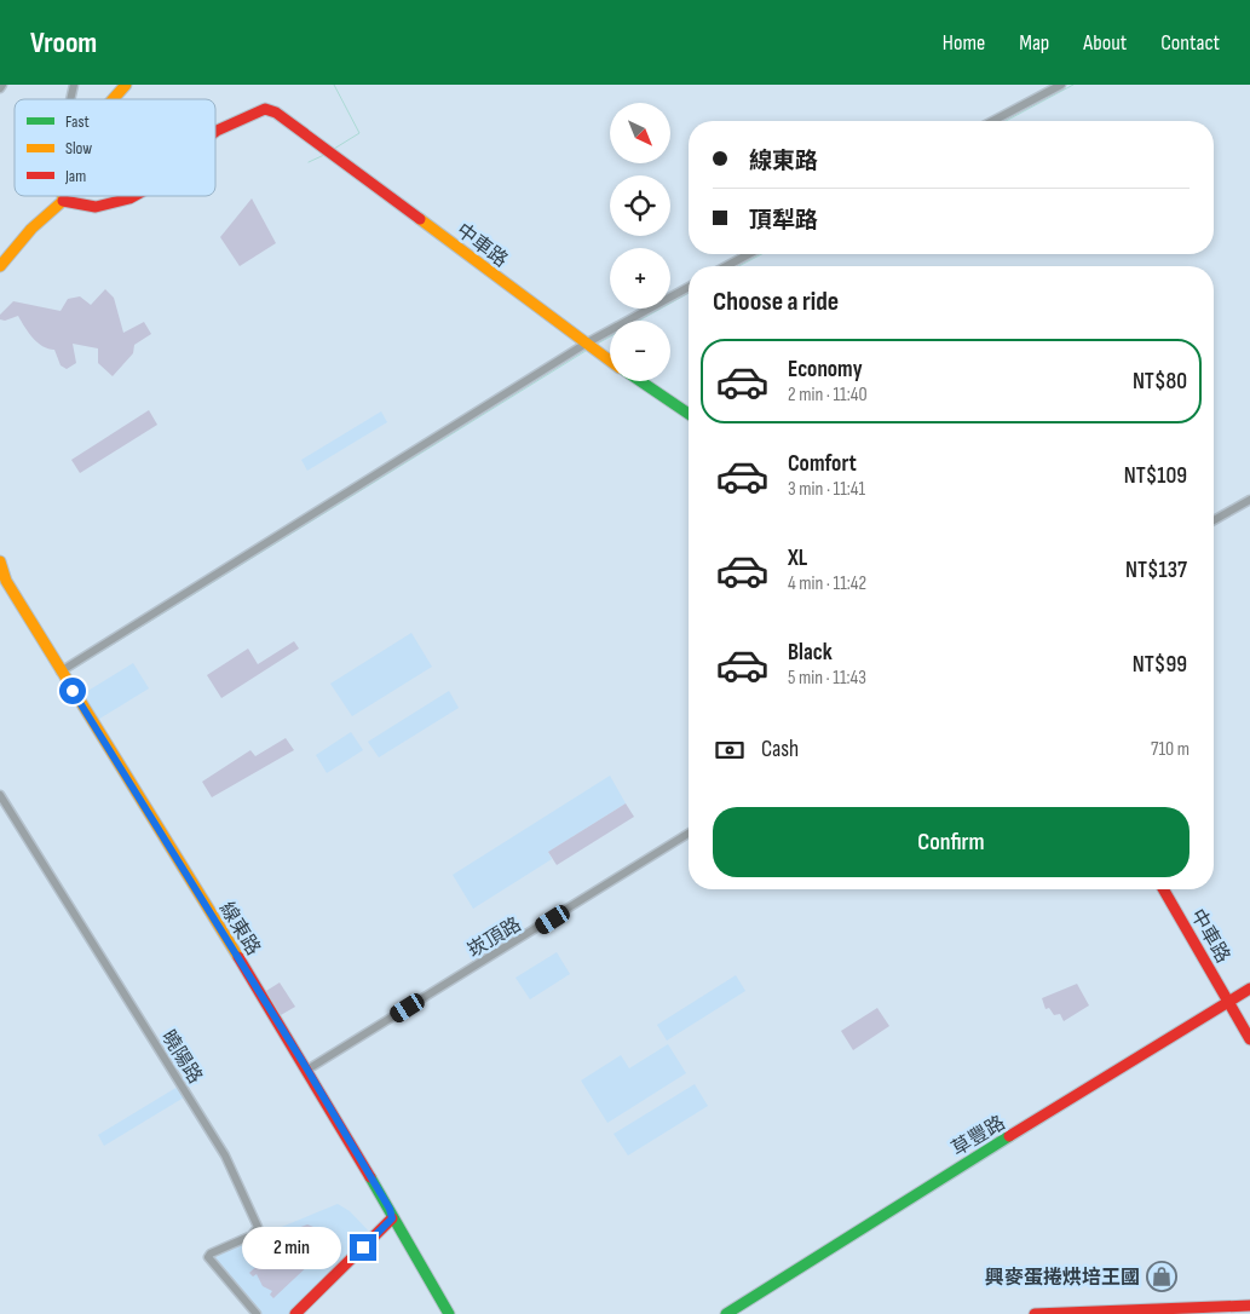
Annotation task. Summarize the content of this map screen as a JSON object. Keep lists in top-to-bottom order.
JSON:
{
  "streets": {
    "street": [
      "中車路",
      "線東路",
      "崁頂路",
      "曉陽路",
      "草豐路"
    ]
  },
  "crossings": [
    ["中車路", "草豐路"],
    ["線東路", "崁頂路"]
  ],
  "places": {
    "shop": ["興麥蛋捲烘培王國"]
  },
  "legend": ["Fast", "Slow", "Jam"],
  "north": "bottom right",
  "page": {
    "header": "Vroom",
    "nav": [
      "Home",
      "Map",
      "About",
      "Contact"
    ],
    "map_buttons": ["+", "−"],
    "banner": ["線東路", "頂犁路"],
    "heading": "Choose a ride",
    "list": [
      {
        "name": "Economy",
        "note": "2 min · 11:40",
        "value": "NT$80"
      },
      {
        "name": "Comfort",
        "note": "3 min · 11:41",
        "value": "NT$109"
      },
      {
        "name": "XL",
        "note": "4 min · 11:42",
        "value": "NT$137"
      },
      {
        "name": "Black",
        "note": "5 min · 11:43",
        "value": "NT$99"
      }
    ],
    "pay": ["Cash", "710 m"],
    "buttons": "Confirm",
    "bubble": "2 min"
  }
}
